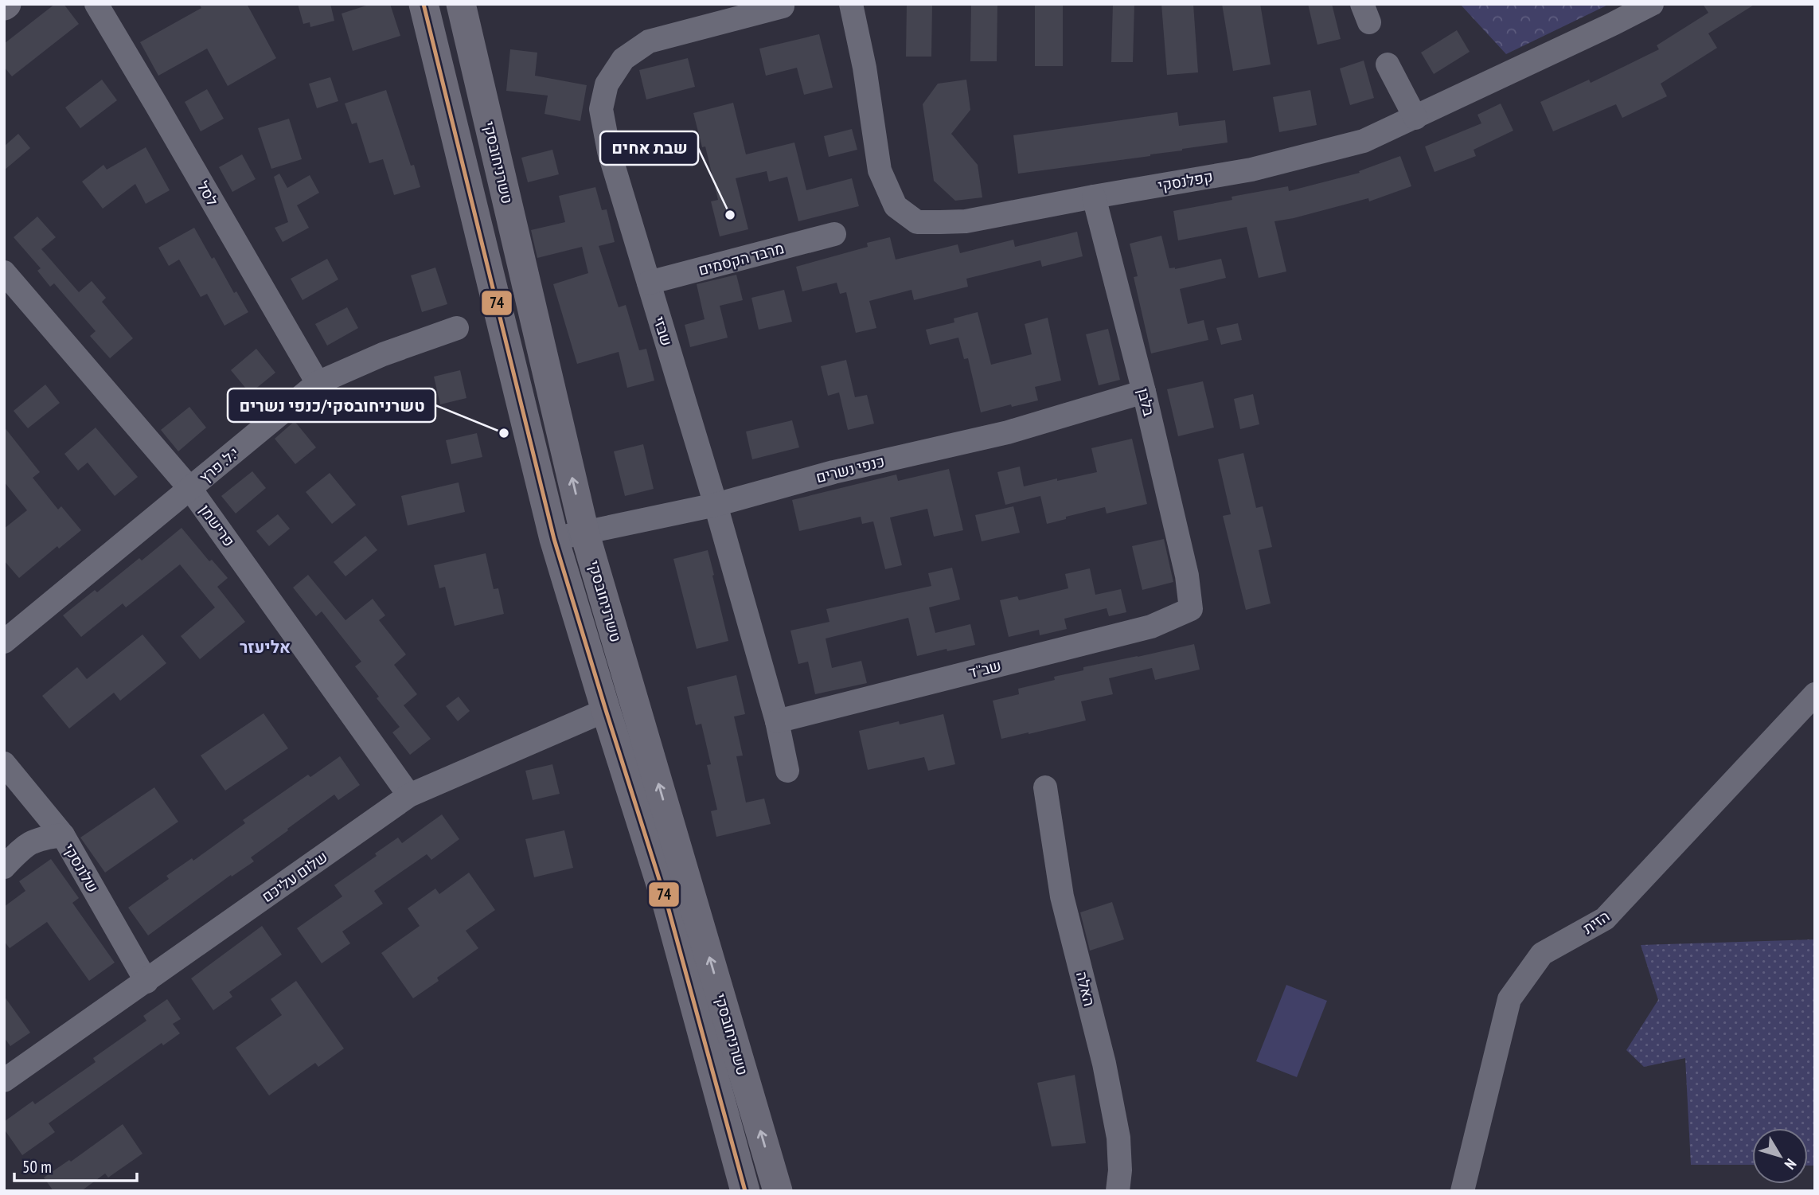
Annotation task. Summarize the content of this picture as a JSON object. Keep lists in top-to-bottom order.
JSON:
{
  "streets": {
    "main road": ["טשרניחובסקי"],
    "street": [
      "קפלנסקי",
      "לסל",
      "מרבד הקסמים",
      "שבזי",
      "בלבן",
      "י.ל. פרץ",
      "כנפי נשרים",
      "פרישמן",
      "שב''ד",
      "שלונסקי",
      "שלום עליכם",
      "הזית",
      "האלה"
    ]
  },
  "crossings": [
    ["טשרניחובסקי", "כנפי נשרים"],
    ["טשרניחובסקי", "שלום עליכם"],
    ["קפלנסקי", "בלבן"],
    ["לסל", "י.ל. פרץ"],
    ["מרבד הקסמים", "שבזי"],
    ["שבזי", "כנפי נשרים"],
    ["שבזי", "שב''ד"],
    ["בלבן", "כנפי נשרים"],
    ["בלבן", "שב''ד"],
    ["י.ל. פרץ", "פרישמן"],
    ["פרישמן", "שלום עליכם"],
    ["שלונסקי", "שלום עליכם"]
  ],
  "districts": ["אליעזר"],
  "places": ["שבת אחים", "טשרניחובסקי/כנפי נשרים"],
  "lines": ["transit line 74"],
  "scale_bar": "50 m",
  "north": "bottom right"
}
